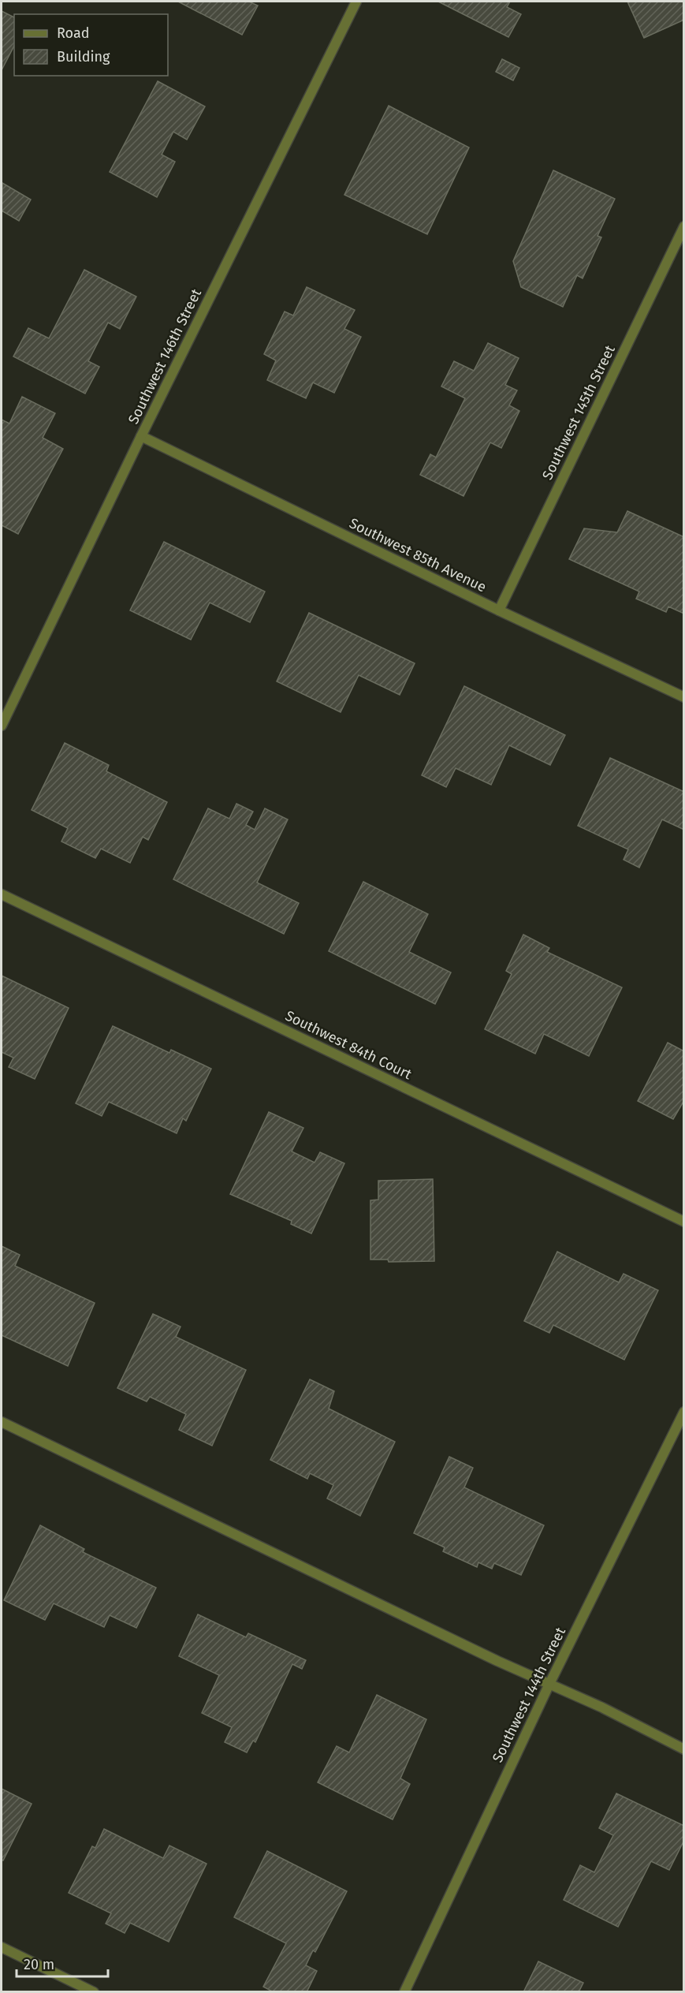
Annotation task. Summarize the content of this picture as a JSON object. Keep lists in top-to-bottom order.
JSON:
{
  "streets": {
    "street": [
      "Southwest 146th Street",
      "Southwest 145th Street",
      "Southwest 85th Avenue",
      "Southwest 84th Court",
      "Southwest 144th Street"
    ]
  },
  "crossings": [
    ["Southwest 146th Street", "Southwest 85th Avenue"],
    ["Southwest 145th Street", "Southwest 85th Avenue"]
  ],
  "legend": ["Road", "Building"],
  "scale_bar": "20 m"
}
